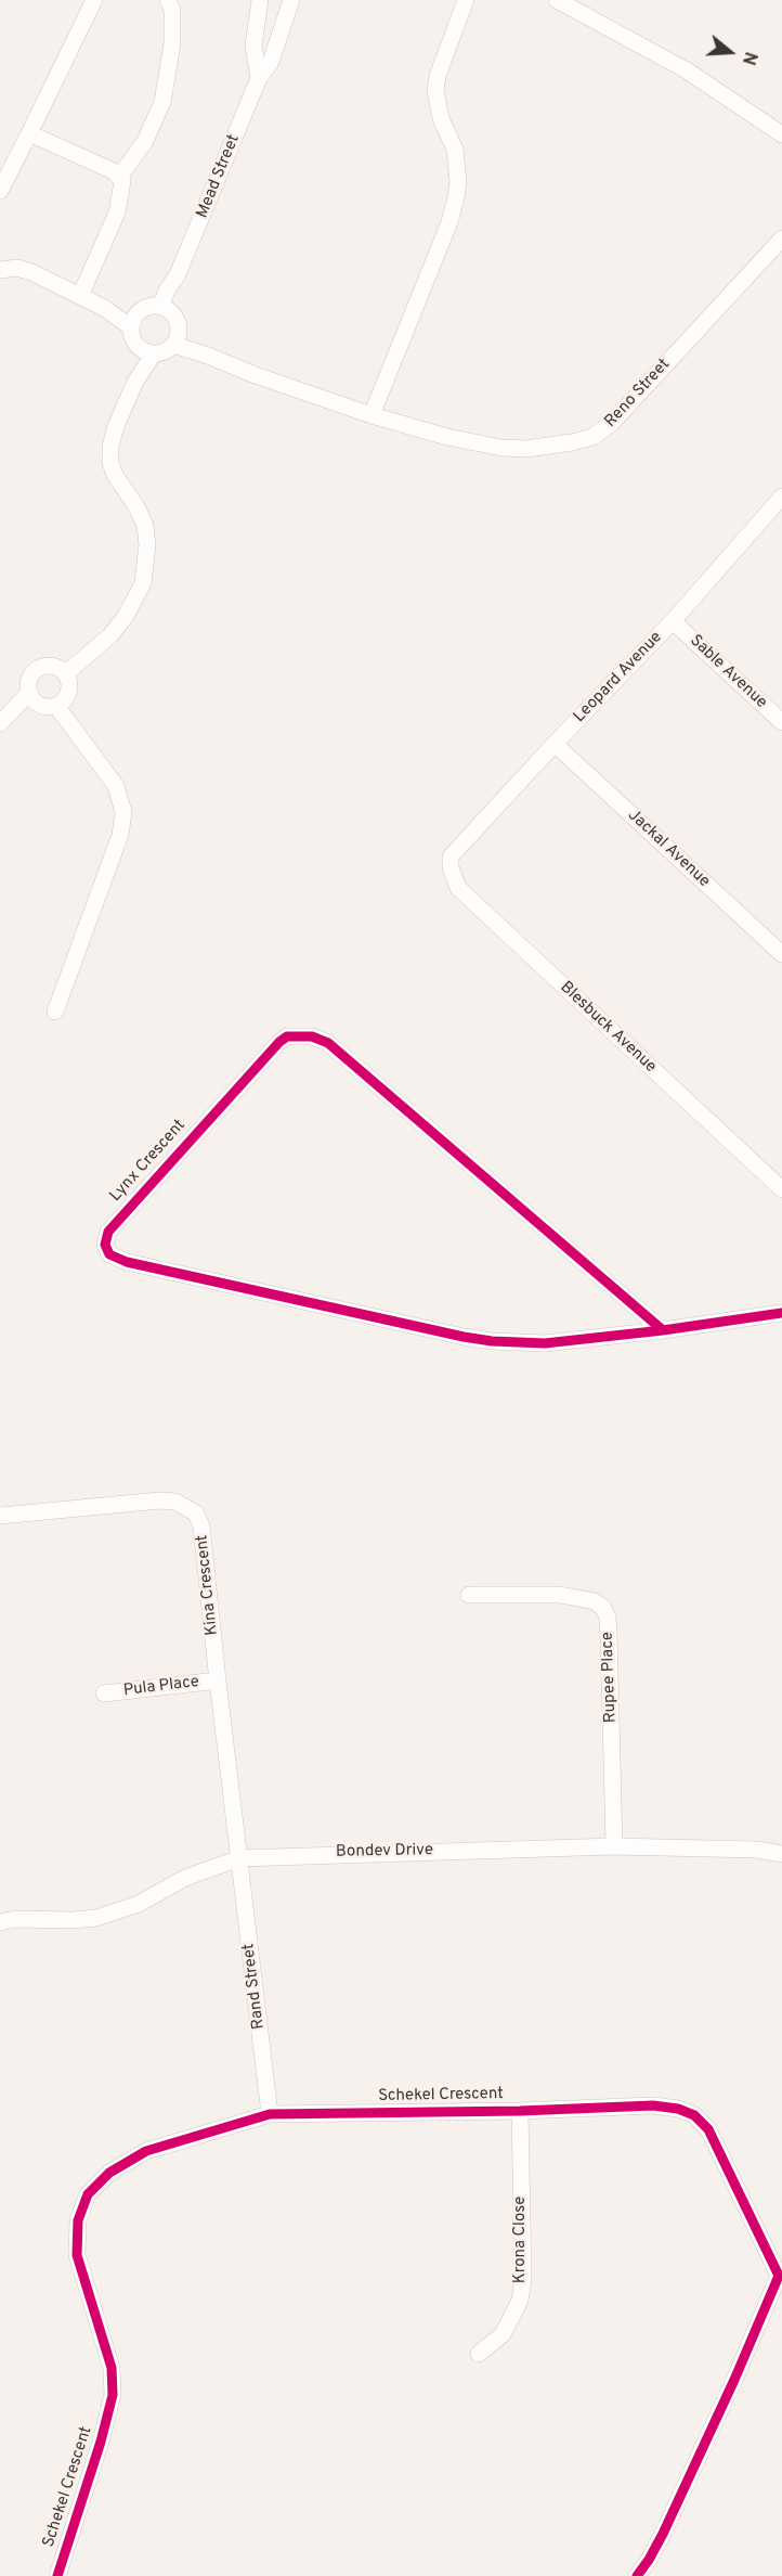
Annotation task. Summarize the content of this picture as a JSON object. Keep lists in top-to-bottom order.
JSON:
{
  "streets": {
    "street": [
      "Mead Street",
      "Reno Street",
      "Sable Avenue",
      "Leopard Avenue",
      "Jackal Avenue",
      "Blesbuck Avenue",
      "Lynx Crescent",
      "Kina Crescent",
      "Rupee Place",
      "Pula Place",
      "Bondev Drive",
      "Rand Street",
      "Schekel Crescent",
      "Krona Close"
    ]
  },
  "crossings": [
    ["Mead Street", "Reno Street"],
    ["Sable Avenue", "Leopard Avenue"],
    ["Leopard Avenue", "Jackal Avenue"],
    ["Leopard Avenue", "Blesbuck Avenue"],
    ["Kina Crescent", "Pula Place"],
    ["Kina Crescent", "Bondev Drive"],
    ["Kina Crescent", "Rand Street"],
    ["Rupee Place", "Bondev Drive"],
    ["Bondev Drive", "Rand Street"],
    ["Rand Street", "Schekel Crescent"],
    ["Schekel Crescent", "Krona Close"]
  ],
  "north": "right"
}
